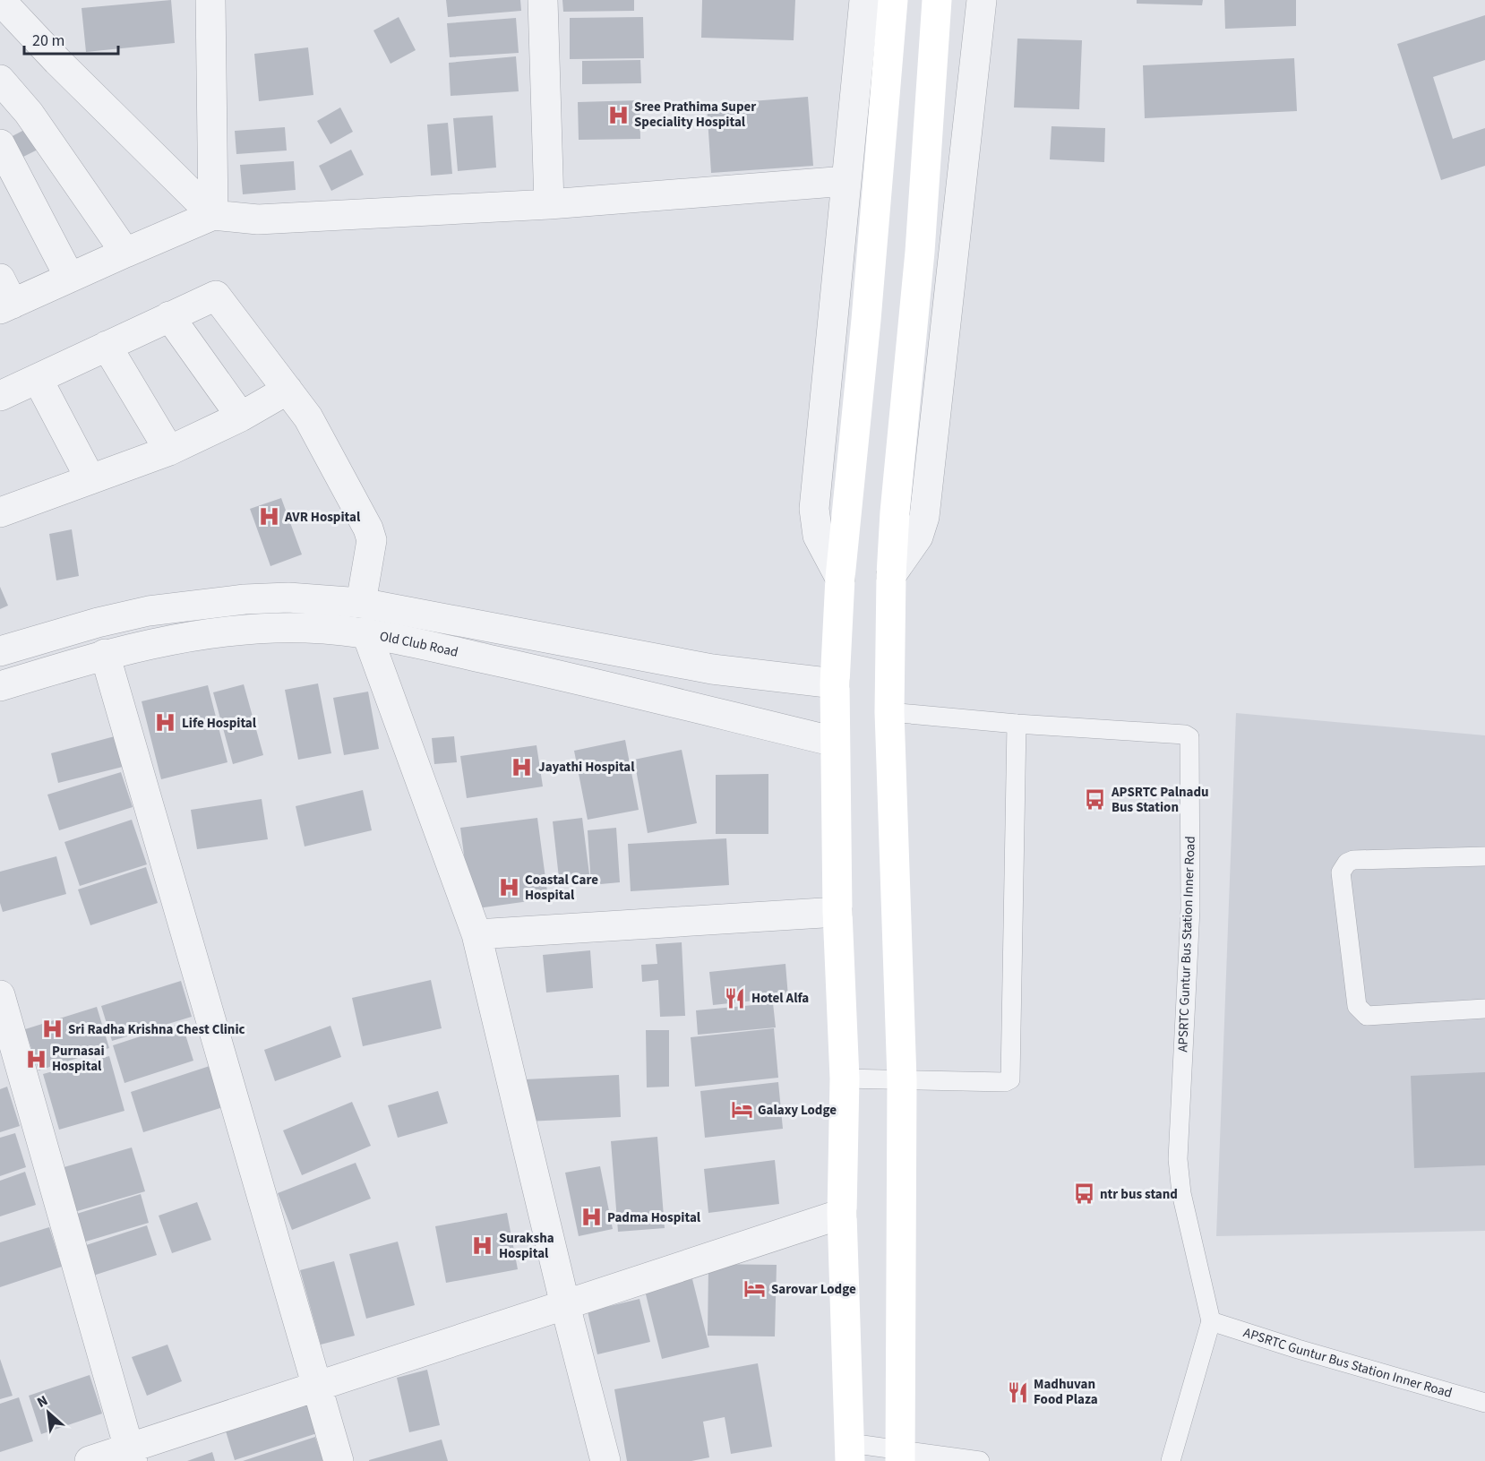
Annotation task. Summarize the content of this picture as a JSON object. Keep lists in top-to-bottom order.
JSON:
{
  "streets": {
    "street": ["Old Club Road"],
    "lane": ["APSRTC Guntur Bus Station Inner Road"]
  },
  "places": {
    "hospital": [
      "Sree Prathima Super Speciality Hospital",
      "AVR Hospital",
      "Life Hospital",
      "Jayathi Hospital",
      "Coastal Care Hospital",
      "Sri Radha Krishna Chest Clinic",
      "Purnasai Hospital",
      "Padma Hospital",
      "Suraksha Hospital"
    ],
    "bus stop": ["APSRTC Palnadu Bus Station", "ntr bus stand"],
    "restaurant": ["Hotel Alfa", "Madhuvan Food Plaza"],
    "hotel": ["Galaxy Lodge", "Sarovar Lodge"]
  },
  "scale_bar": "20 m",
  "north": "top left"
}
